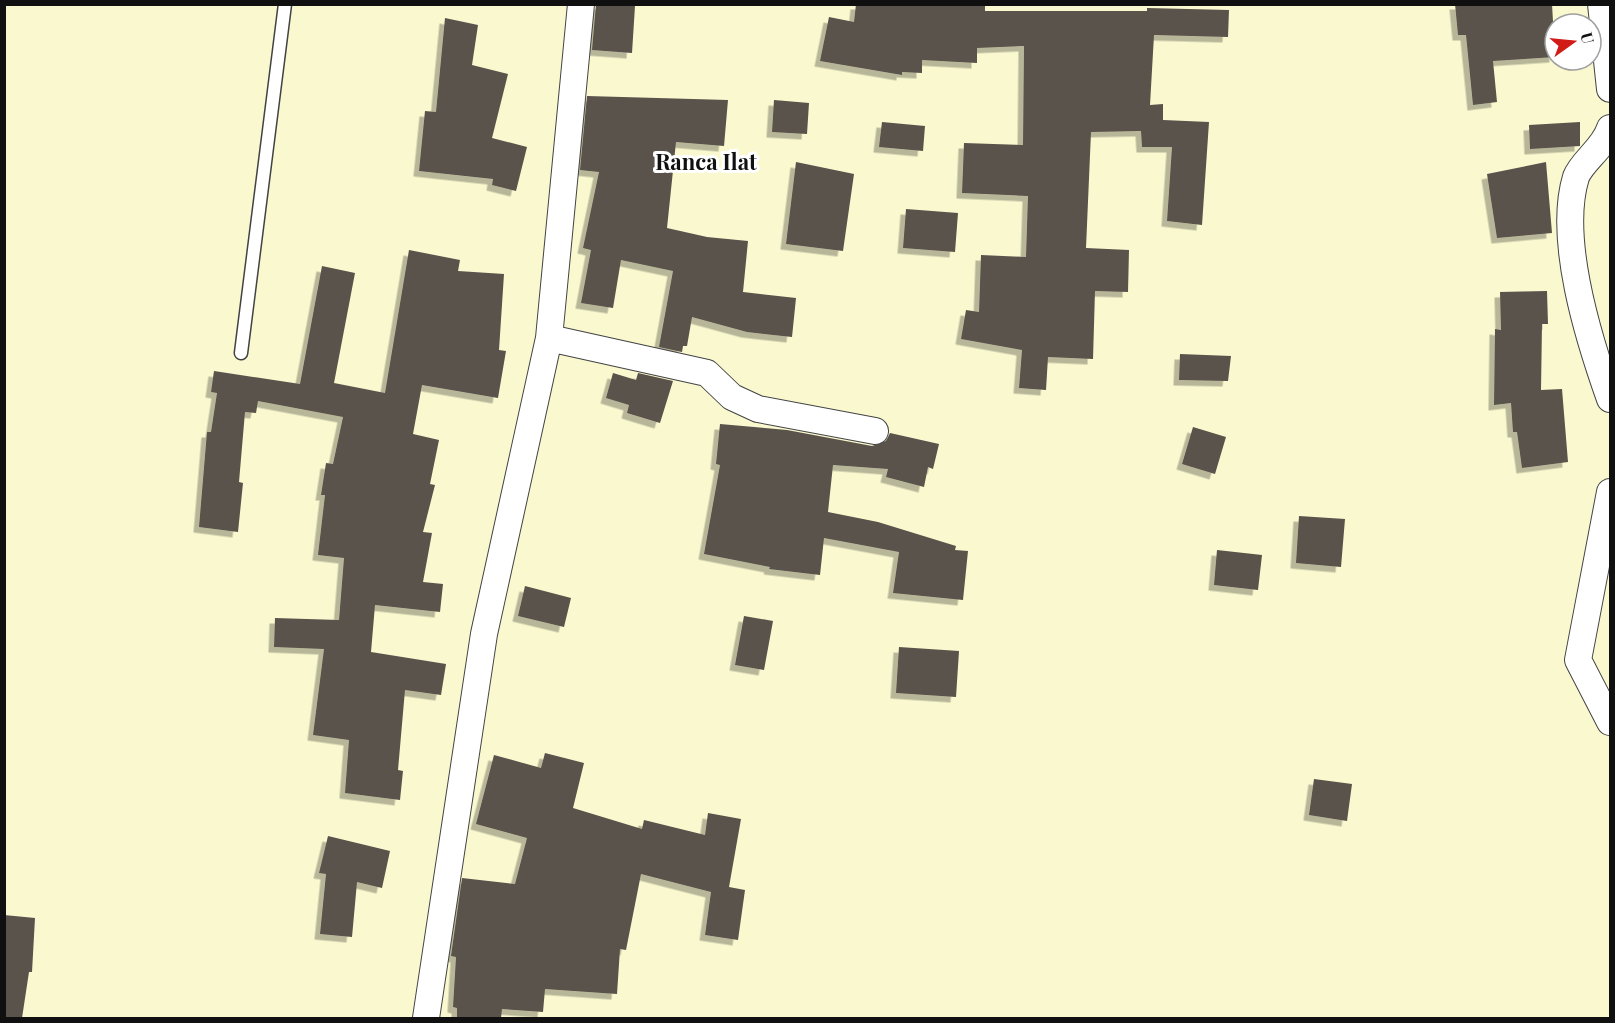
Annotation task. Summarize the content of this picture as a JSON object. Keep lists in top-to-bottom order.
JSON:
{
  "districts": ["Ranca Ilat"],
  "north": "right"
}
